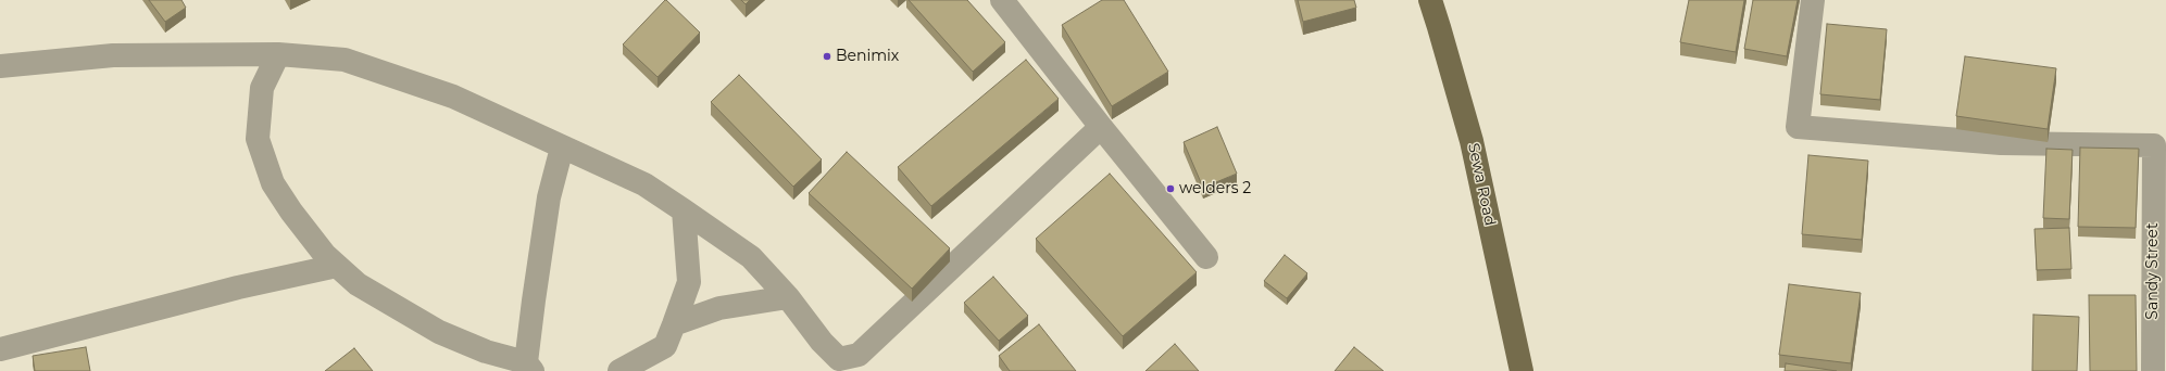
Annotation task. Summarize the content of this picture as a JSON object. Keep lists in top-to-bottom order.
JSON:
{
  "streets": {
    "main road": ["Sewa Road"],
    "street": ["Sandy Street"]
  },
  "places": ["Benimix", "welders 2"]
}
